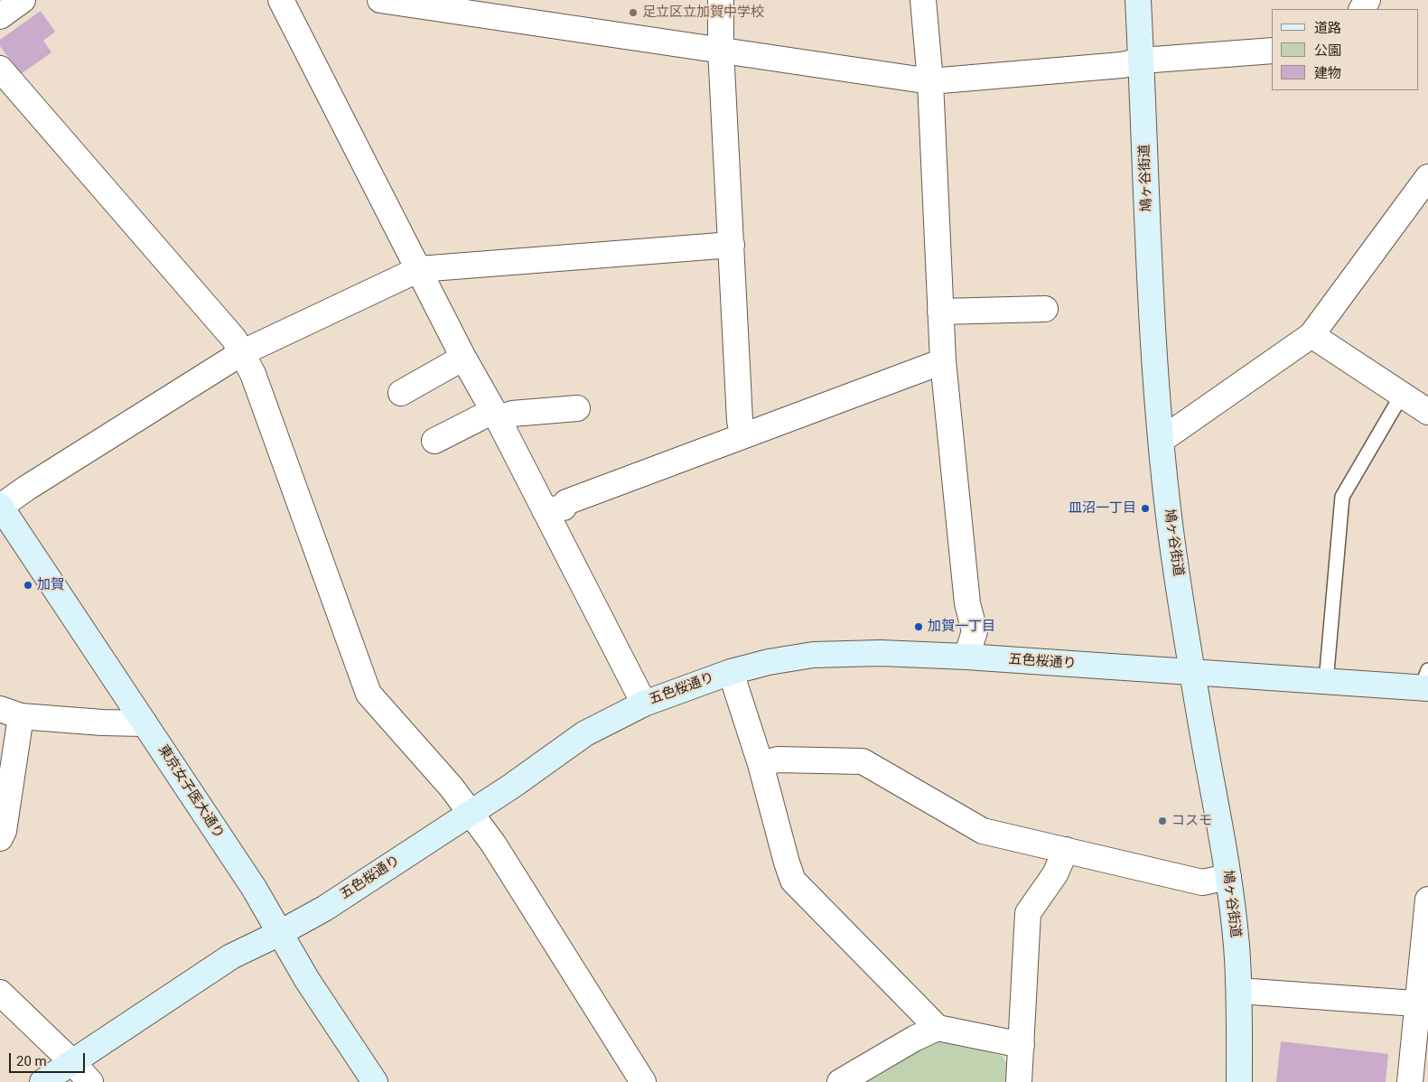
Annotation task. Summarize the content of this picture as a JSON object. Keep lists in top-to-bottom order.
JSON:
{
  "streets": {
    "street": ["鳩ヶ谷街道", "五色桜通り", "東京女子医大通り"]
  },
  "crossings": [
    ["鳩ヶ谷街道", "五色桜通り"],
    ["五色桜通り", "東京女子医大通り"]
  ],
  "places": [
    "足立区立加賀中学校",
    "皿沼一丁目",
    "加賀",
    "加賀一丁目",
    "コスモ"
  ],
  "legend": ["道路", "公園", "建物"],
  "scale_bar": "20 m"
}
